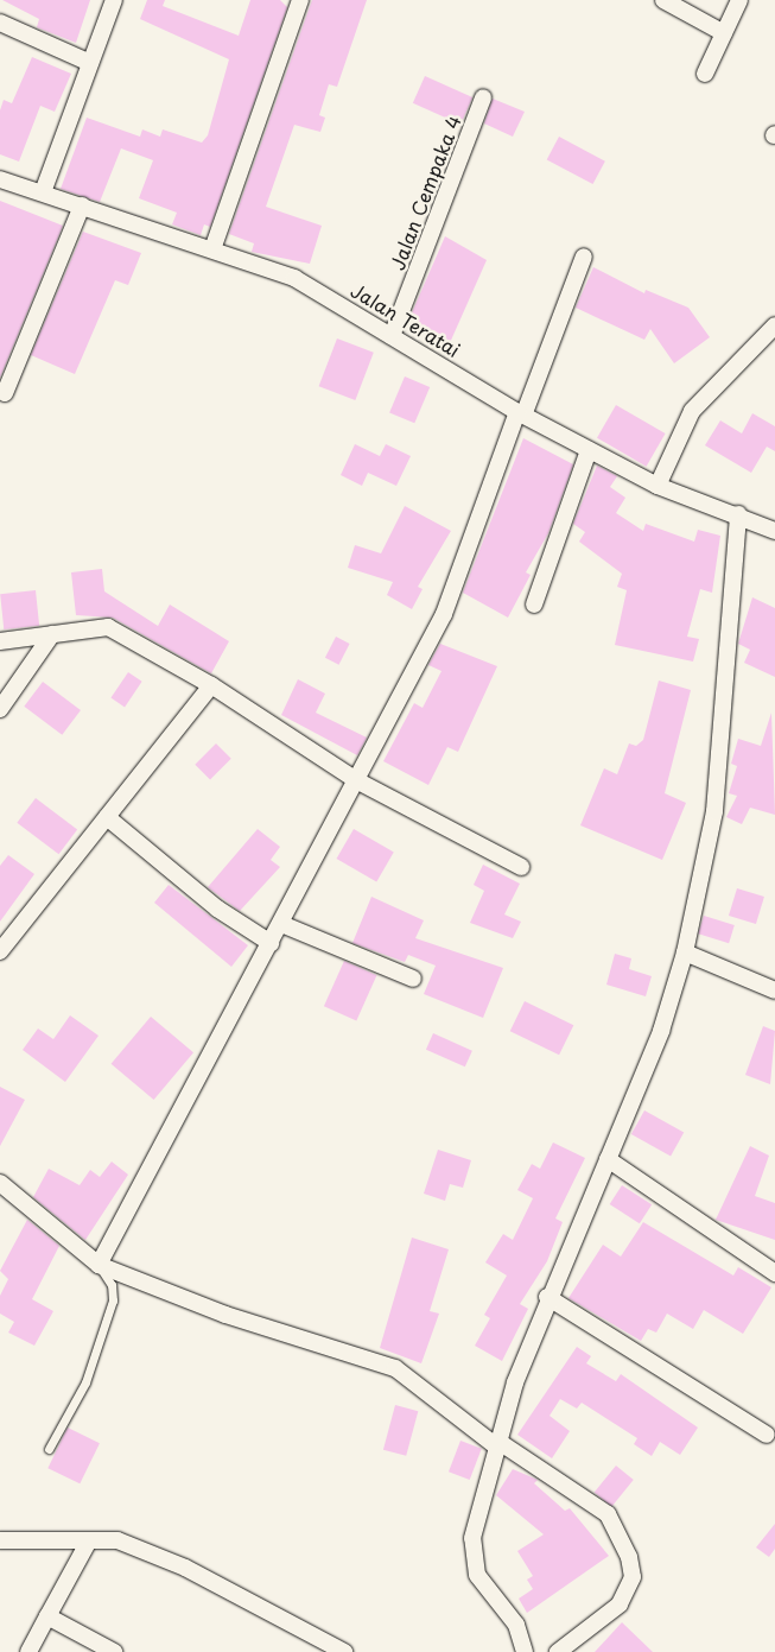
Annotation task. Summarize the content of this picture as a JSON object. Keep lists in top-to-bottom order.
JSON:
{
  "streets": {
    "street": ["Jalan Cempaka 4", "Jalan Teratai"]
  },
  "crossings": [
    ["Jalan Cempaka 4", "Jalan Teratai"]
  ]
}
